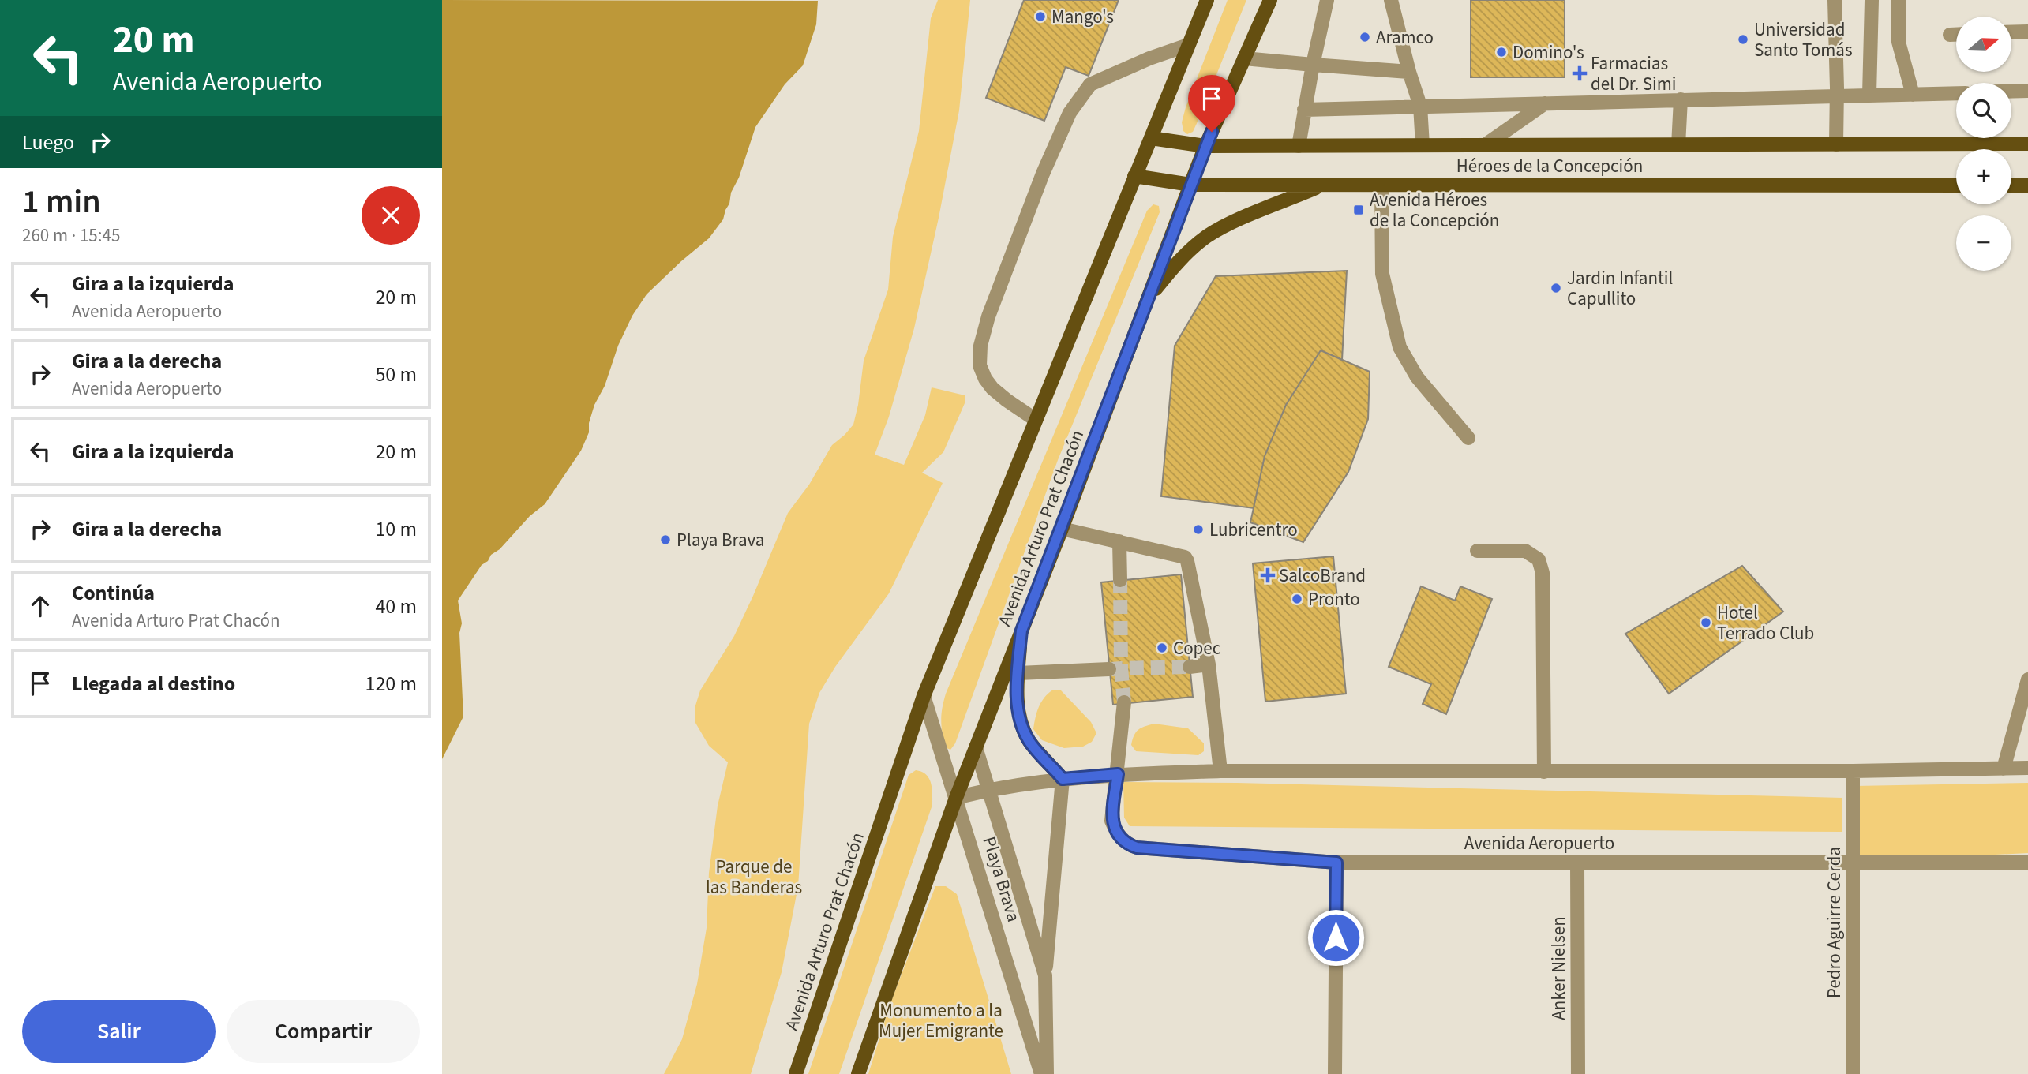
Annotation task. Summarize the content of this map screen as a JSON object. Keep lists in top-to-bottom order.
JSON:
{
  "streets": {
    "main road": ["Héroes de la Concepción", "Avenida Arturo Prat Chacón"],
    "street": [
      "Avenida Aeropuerto",
      "Playa Brava",
      "Pedro Aguirre Cerda",
      "Anker Nielsen"
    ]
  },
  "crossings": [
    ["Héroes de la Concepción", "Avenida Arturo Prat Chacón"],
    ["Avenida Arturo Prat Chacón", "Playa Brava"],
    ["Avenida Aeropuerto", "Pedro Aguirre Cerda"],
    ["Avenida Aeropuerto", "Anker Nielsen"]
  ],
  "parks": ["Parque de las Banderas", "Monumento a la Mujer Emigrante"],
  "places": {
    "other": [
      "Mango's",
      "Aramco",
      "Universidad Santo Tomás",
      "Domino's",
      "Jardin Infantil Capullito",
      "Lubricentro",
      "Playa Brava",
      "Pronto",
      "Hotel Terrado Club",
      "Copec"
    ],
    "health": ["Farmacias del Dr. Simi", "SalcoBrand"],
    "transit": ["Avenida Héroes de la Concepción"]
  },
  "north": "right",
  "page": {
    "turn": ["20 m", "Avenida Aeropuerto"],
    "map_buttons": ["+", "−"],
    "then": "Luego",
    "heading": ["1 min", "260 m · 15:45"],
    "list": [
      {
        "name": "Gira a la izquierda",
        "note": "Avenida Aeropuerto",
        "value": "20 m"
      },
      {
        "name": "Gira a la derecha",
        "note": "Avenida Aeropuerto",
        "value": "50 m"
      },
      {
        "name": "Gira a la izquierda",
        "value": "20 m"
      },
      {
        "name": "Gira a la derecha",
        "value": "10 m"
      },
      {
        "name": "Continúa",
        "note": "Avenida Arturo Prat Chacón",
        "value": "40 m"
      },
      {
        "name": "Llegada al destino",
        "value": "120 m"
      }
    ],
    "buttons": ["Salir", "Compartir"]
  }
}
